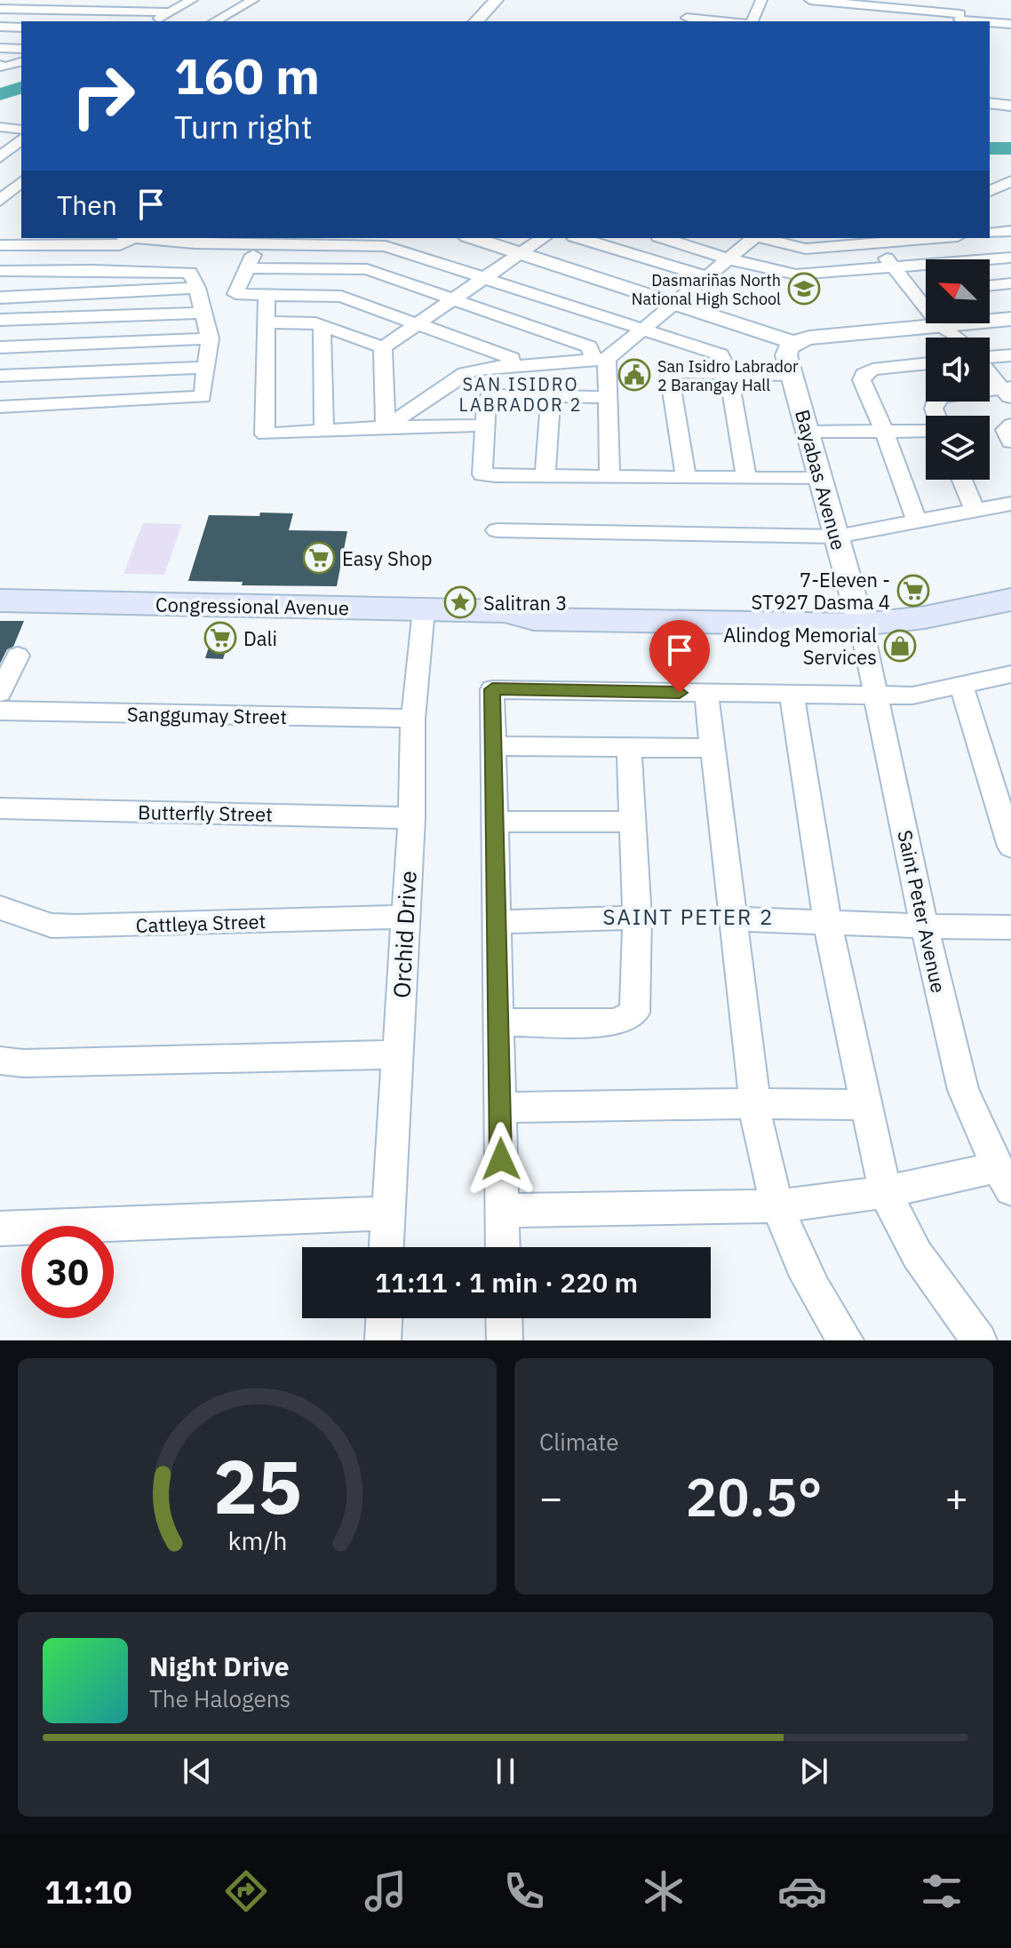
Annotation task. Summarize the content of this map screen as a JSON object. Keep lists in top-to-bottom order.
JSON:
{
  "streets": {
    "main road": ["Congressional Avenue"],
    "street": [
      "Bayabas Avenue",
      "Sanggumay Street",
      "Butterfly Street",
      "Saint Peter Avenue",
      "Cattleya Street",
      "Orchid Drive"
    ]
  },
  "crossings": [
    ["Bayabas Avenue", "Congressional Avenue"],
    ["Bayabas Avenue", "Saint Peter Avenue"],
    ["Congressional Avenue", "Saint Peter Avenue"],
    ["Congressional Avenue", "Orchid Drive"],
    ["Sanggumay Street", "Orchid Drive"],
    ["Butterfly Street", "Orchid Drive"],
    ["Cattleya Street", "Orchid Drive"]
  ],
  "districts": ["SAN ISIDRO LABRADOR 2", "SAINT PETER 2"],
  "places": {
    "school or university": ["Dasmariñas North National High School"],
    "public building": ["San Isidro Labrador 2 Barangay Hall"],
    "supermarket": ["Easy Shop", "7-Eleven - ST927 Dasma 4", "Dali"],
    "place": ["Salitran 3"],
    "shop": ["Alindog Memorial Services"]
  },
  "north": "top left",
  "page": {
    "turn": ["160 m", "Turn right"],
    "then": "Then",
    "limit": "30",
    "trip": "11:11 · 1 min · 220 m",
    "tile": "Climate",
    "heat": ["−", "20.5°", "+"],
    "song": ["Night Drive", "The Halogens"],
    "tabs": "11:10",
    "gauge": ["25", "km/h"]
  }
}
